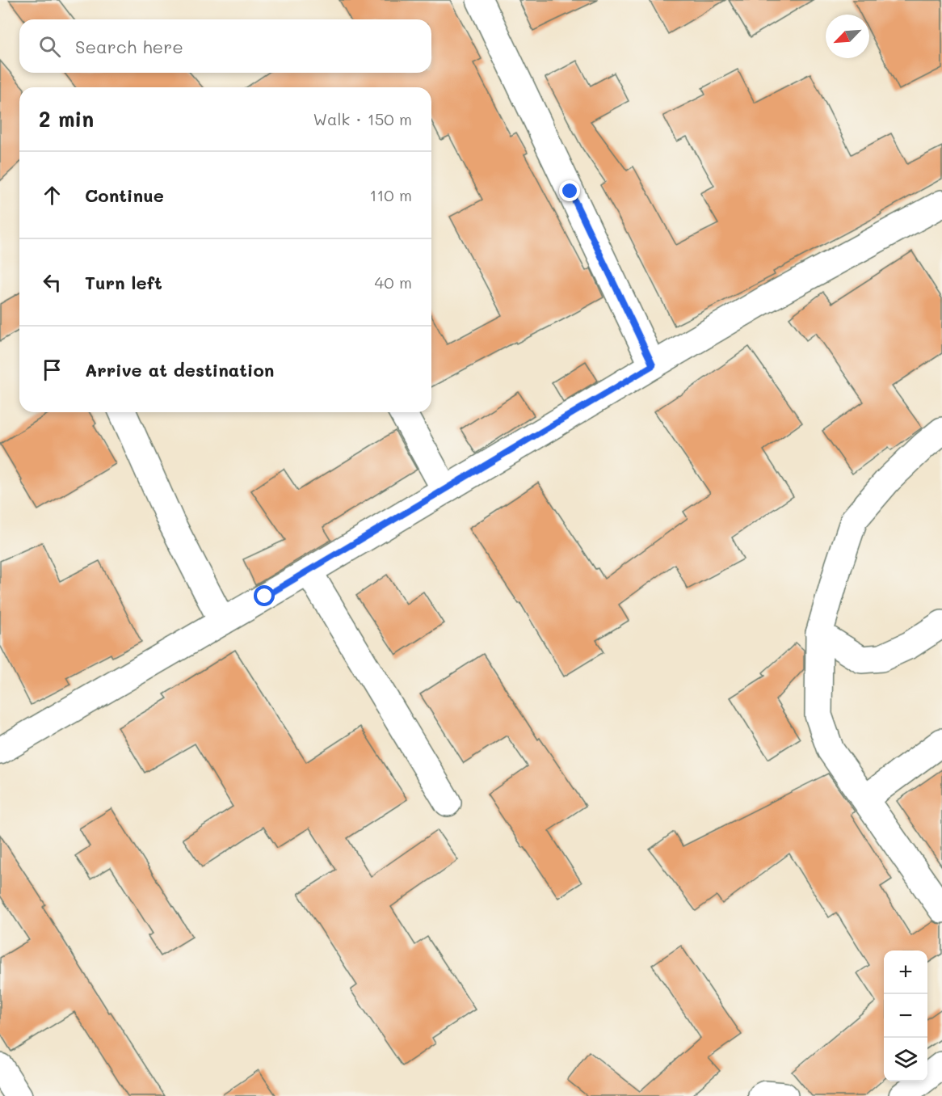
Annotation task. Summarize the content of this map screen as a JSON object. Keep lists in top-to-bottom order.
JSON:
{
  "north": "bottom left",
  "page": {
    "search": "Search here",
    "heading": ["2 min", "Walk · 150 m"],
    "list": [
      ["Continue", "110 m"],
      ["Turn left", "40 m"],
      "Arrive at destination"
    ],
    "map_buttons": ["+", "−"]
  }
}
